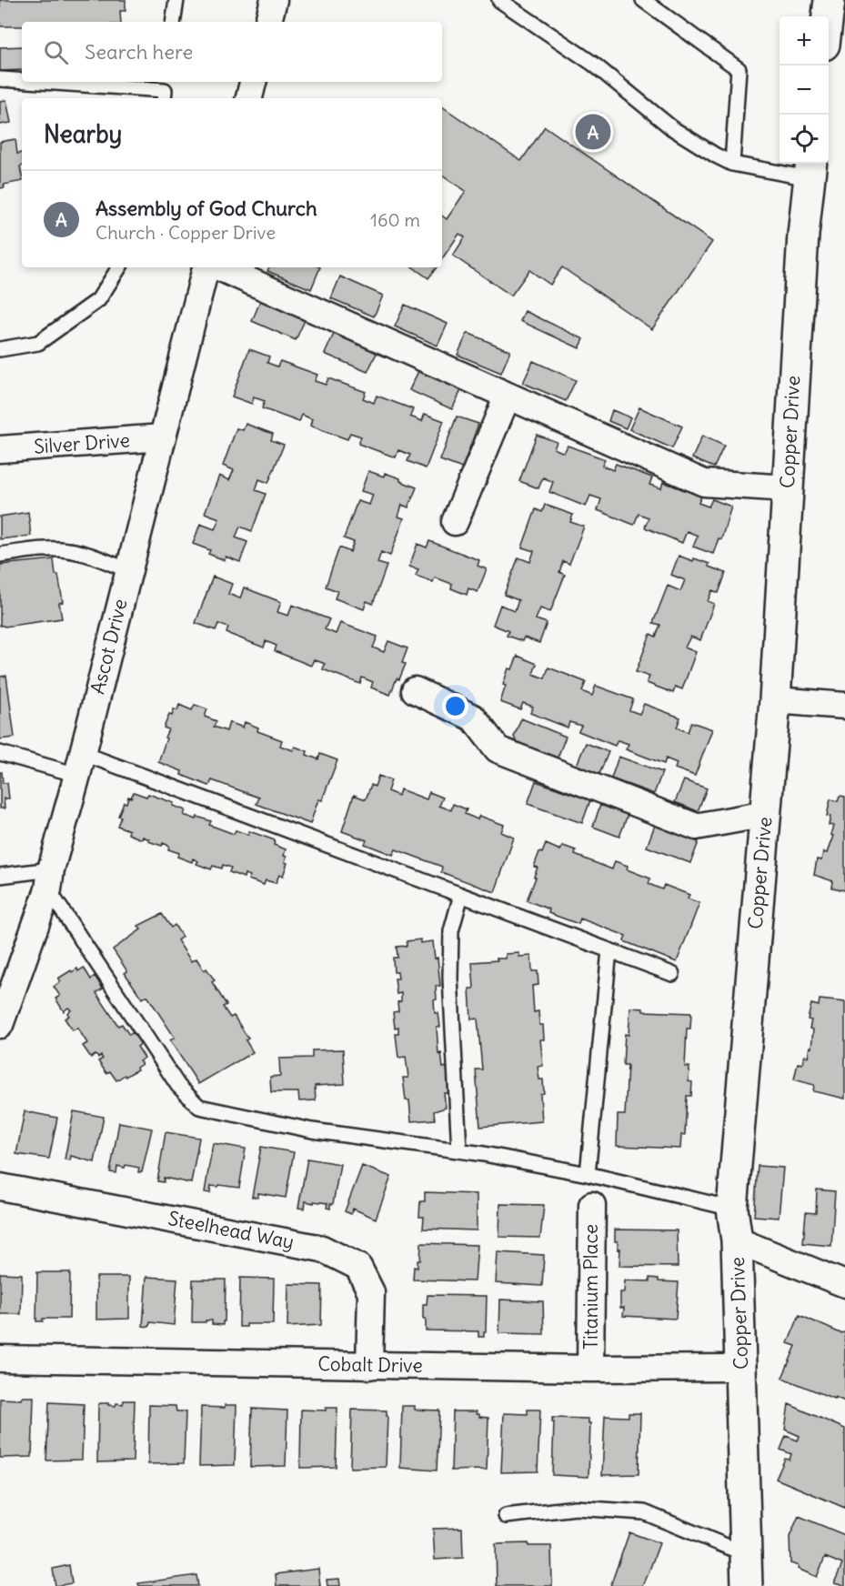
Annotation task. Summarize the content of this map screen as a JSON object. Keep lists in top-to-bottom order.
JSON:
{
  "streets": {
    "street": [
      "Copper Drive",
      "Silver Drive",
      "Ascot Drive",
      "Steelhead Way",
      "Titanium Place",
      "Cobalt Drive"
    ]
  },
  "crossings": [
    ["Copper Drive", "Cobalt Drive"],
    ["Silver Drive", "Ascot Drive"],
    ["Steelhead Way", "Cobalt Drive"],
    ["Titanium Place", "Cobalt Drive"]
  ],
  "page": {
    "map_buttons": ["+", "−"],
    "search": "Search here",
    "heading": "Nearby",
    "pins": "A",
    "list": [
      {
        "mark": "A",
        "name": "Assembly of God Church",
        "note": "Church · Copper Drive",
        "value": "160 m"
      }
    ]
  }
}
